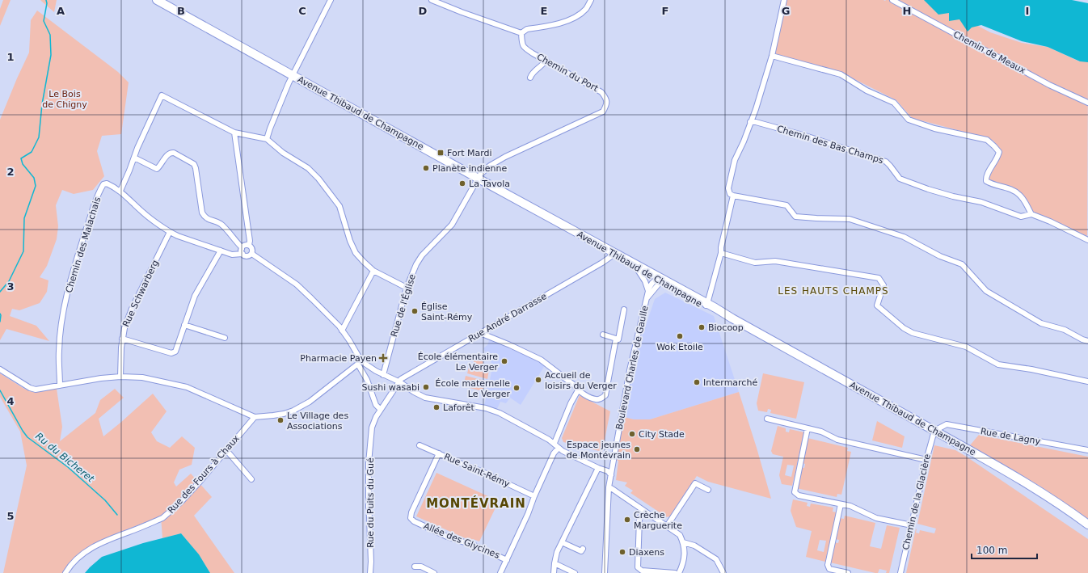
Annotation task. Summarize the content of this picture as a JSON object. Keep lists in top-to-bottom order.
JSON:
{
  "streets": {
    "main road": ["Avenue Thibaud de Champagne"],
    "street": [
      "Chemin de Meaux",
      "Chemin du Port",
      "Chemin des Bas Champs",
      "Chemin des Malachais",
      "Rue Schwarberg",
      "Rue de l'Église",
      "Rue André Darrasse",
      "Boulevard Charles de Gaulle",
      "Rue de Lagny",
      "Rue Saint-Rémy",
      "Rue des Fours à Chaux",
      "Chemin de la Glacière",
      "Rue du Puits du Gué",
      "Allée des Glycines"
    ]
  },
  "crossings": [
    ["Chemin du Port", "Avenue Thibaud de Champagne"],
    ["Chemin du Port", "Rue de l'Église"],
    ["Avenue Thibaud de Champagne", "Rue de l'Église"],
    ["Avenue Thibaud de Champagne", "Rue André Darrasse"],
    ["Avenue Thibaud de Champagne", "Boulevard Charles de Gaulle"],
    ["Avenue Thibaud de Champagne", "Rue de Lagny"],
    ["Avenue Thibaud de Champagne", "Chemin de la Glacière"],
    ["Rue André Darrasse", "Rue du Puits du Gué"],
    ["Rue de Lagny", "Chemin de la Glacière"],
    ["Rue Saint-Rémy", "Allée des Glycines"]
  ],
  "districts": ["LES HAUTS CHAMPS", "MONTÉVRAIN"],
  "water": ["Ru du Bicheret"],
  "parks": ["Le Bois de Chigny"],
  "places": {
    "transit": ["Fort Mardi"],
    "other": [
      "Planète indienne",
      "La Tavola",
      "Église Saint-Rémy",
      "Biocoop",
      "Wok Etoile",
      "École élémentaire Le Verger",
      "Accueil de loisirs du Verger",
      "Intermarché",
      "Sushi wasabi",
      "École maternelle Le Verger",
      "Laforêt",
      "Le Village des Associations",
      "City Stade",
      "Espace jeunes de Montévrain",
      "Crèche Marguerite",
      "Diaxens"
    ],
    "health": ["Pharmacie Payen"]
  },
  "scale_bar": "100 m",
  "grid": {
    "columns": [
      "A",
      "B",
      "C",
      "D",
      "E",
      "F",
      "G",
      "H",
      "I"
    ],
    "rows": [
      "1",
      "2",
      "3",
      "4",
      "5"
    ]
  }
}
